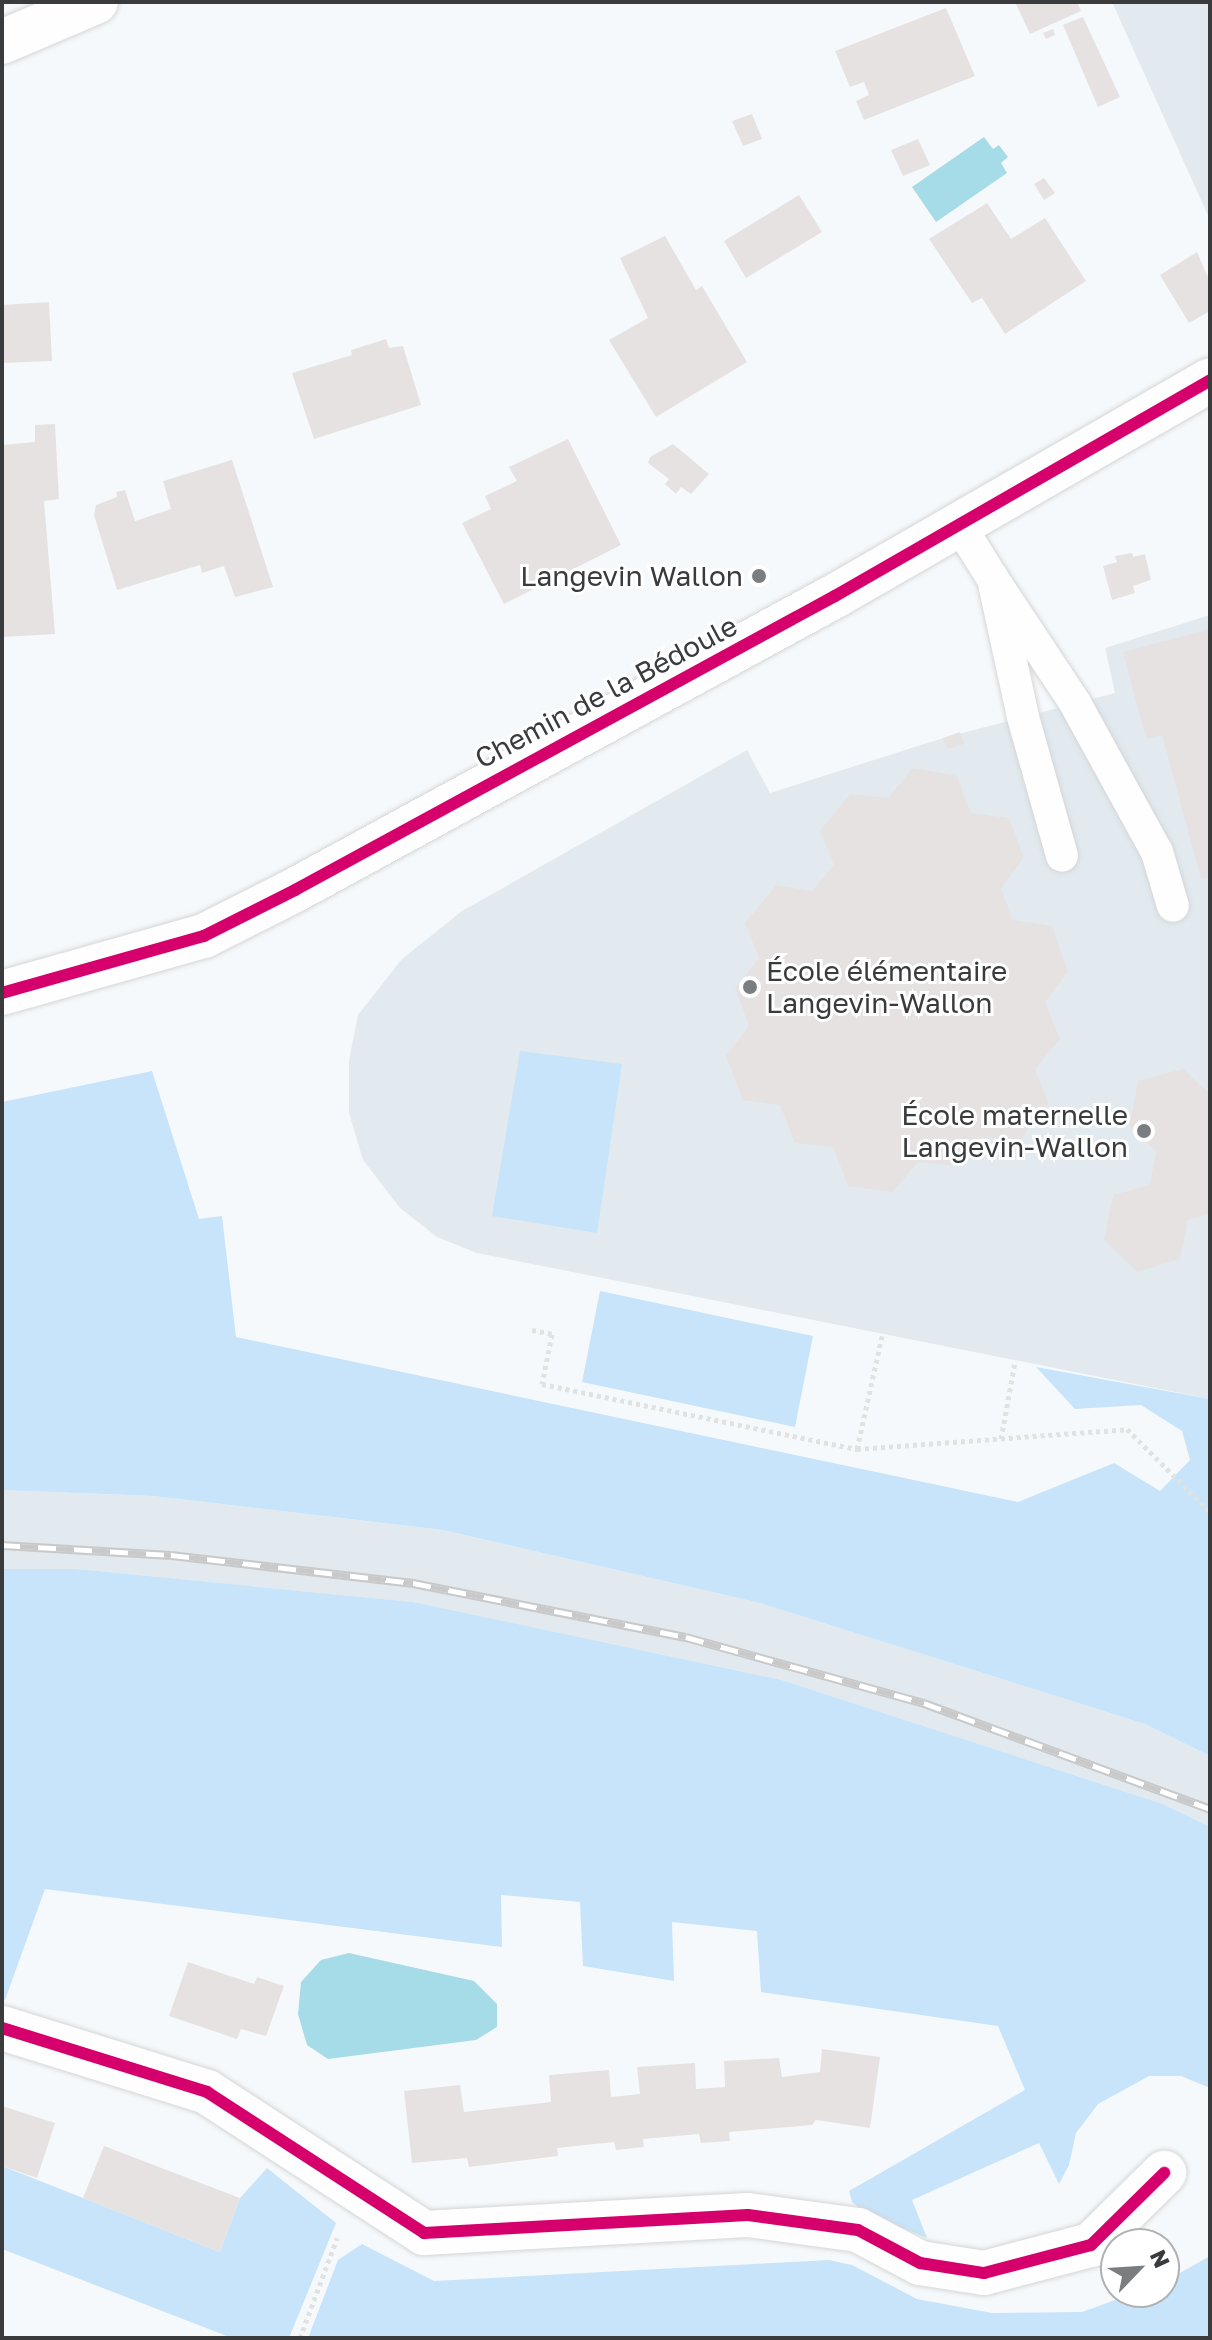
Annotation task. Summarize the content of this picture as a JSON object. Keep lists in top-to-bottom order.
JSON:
{
  "streets": {
    "main road": ["Chemin de la Bédoule"]
  },
  "places": ["Langevin Wallon", "École élémentaire Langevin-Wallon", "École maternelle Langevin-Wallon"],
  "north": "top right"
}
